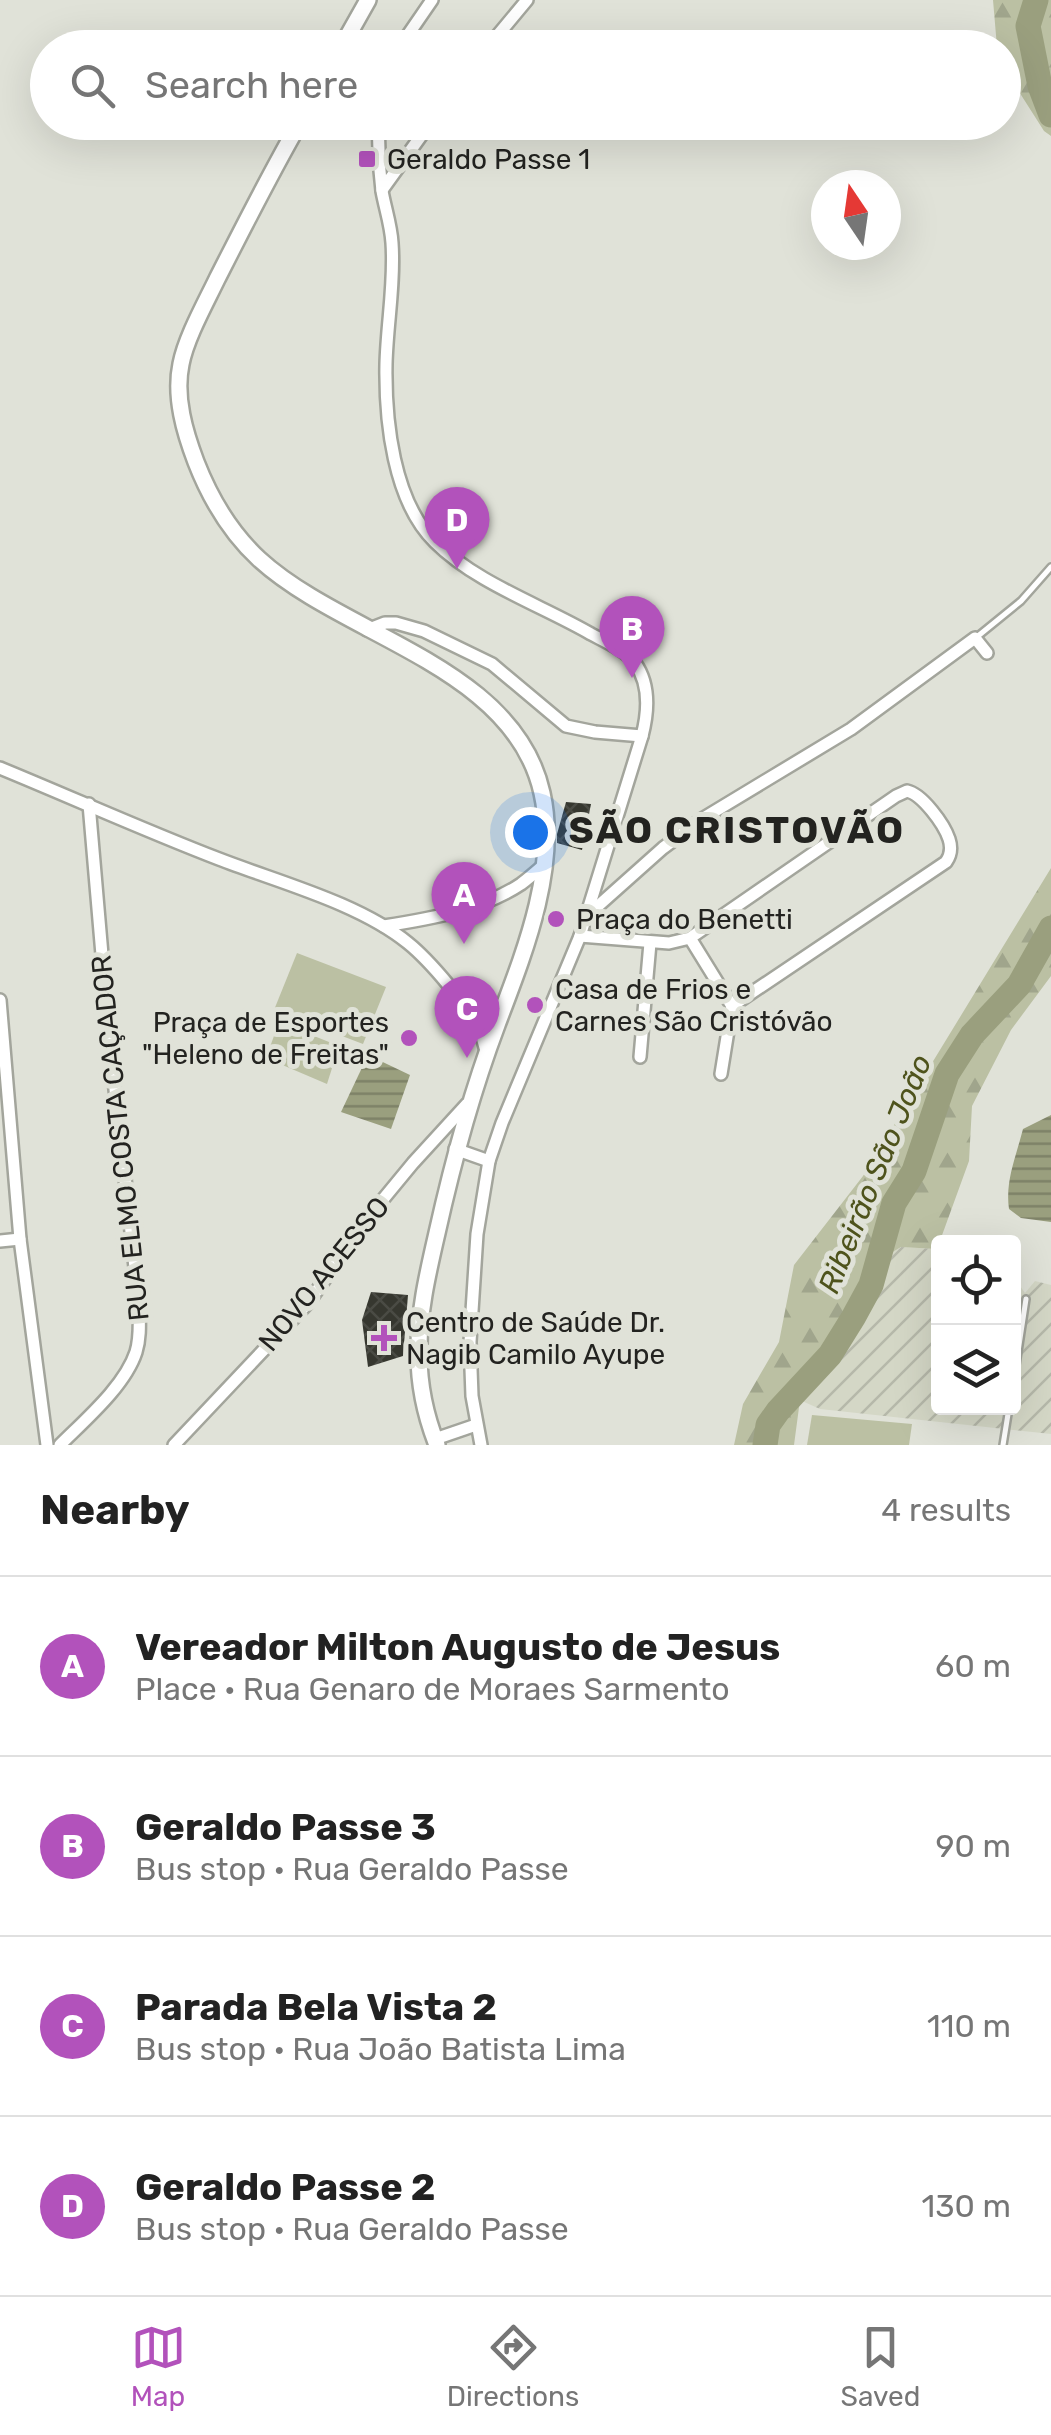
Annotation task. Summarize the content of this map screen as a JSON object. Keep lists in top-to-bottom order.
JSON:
{
  "streets": {
    "street": ["RUA ELMO COSTA CAÇADOR", "NOVO ACESSO"]
  },
  "districts": ["SÃO CRISTOVÃO"],
  "water": ["Ribeirão São João"],
  "places": {
    "transit": ["Geraldo Passe 1"],
    "other": ["Praça do Benetti", "Casa de Frios e Carnes São Cristóvão", "Praça de Esportes \"Heleno de Freitas\""],
    "health": ["Centro de Saúde Dr. Nagib Camilo Ayupe"]
  },
  "north": "top",
  "page": {
    "search": "Search here",
    "pins": [
      "D",
      "B",
      "A",
      "C"
    ],
    "heading": ["Nearby", "4 results"],
    "list": [
      {
        "mark": "A",
        "name": "Vereador Milton Augusto de Jesus",
        "note": "Place · Rua Genaro de Moraes Sarmento",
        "value": "60 m"
      },
      {
        "mark": "B",
        "name": "Geraldo Passe 3",
        "note": "Bus stop · Rua Geraldo Passe",
        "value": "90 m"
      },
      {
        "mark": "C",
        "name": "Parada Bela Vista 2",
        "note": "Bus stop · Rua João Batista Lima",
        "value": "110 m"
      },
      {
        "mark": "D",
        "name": "Geraldo Passe 2",
        "note": "Bus stop · Rua Geraldo Passe",
        "value": "130 m"
      }
    ],
    "nav": ["Map", "Directions", "Saved"]
  }
}
